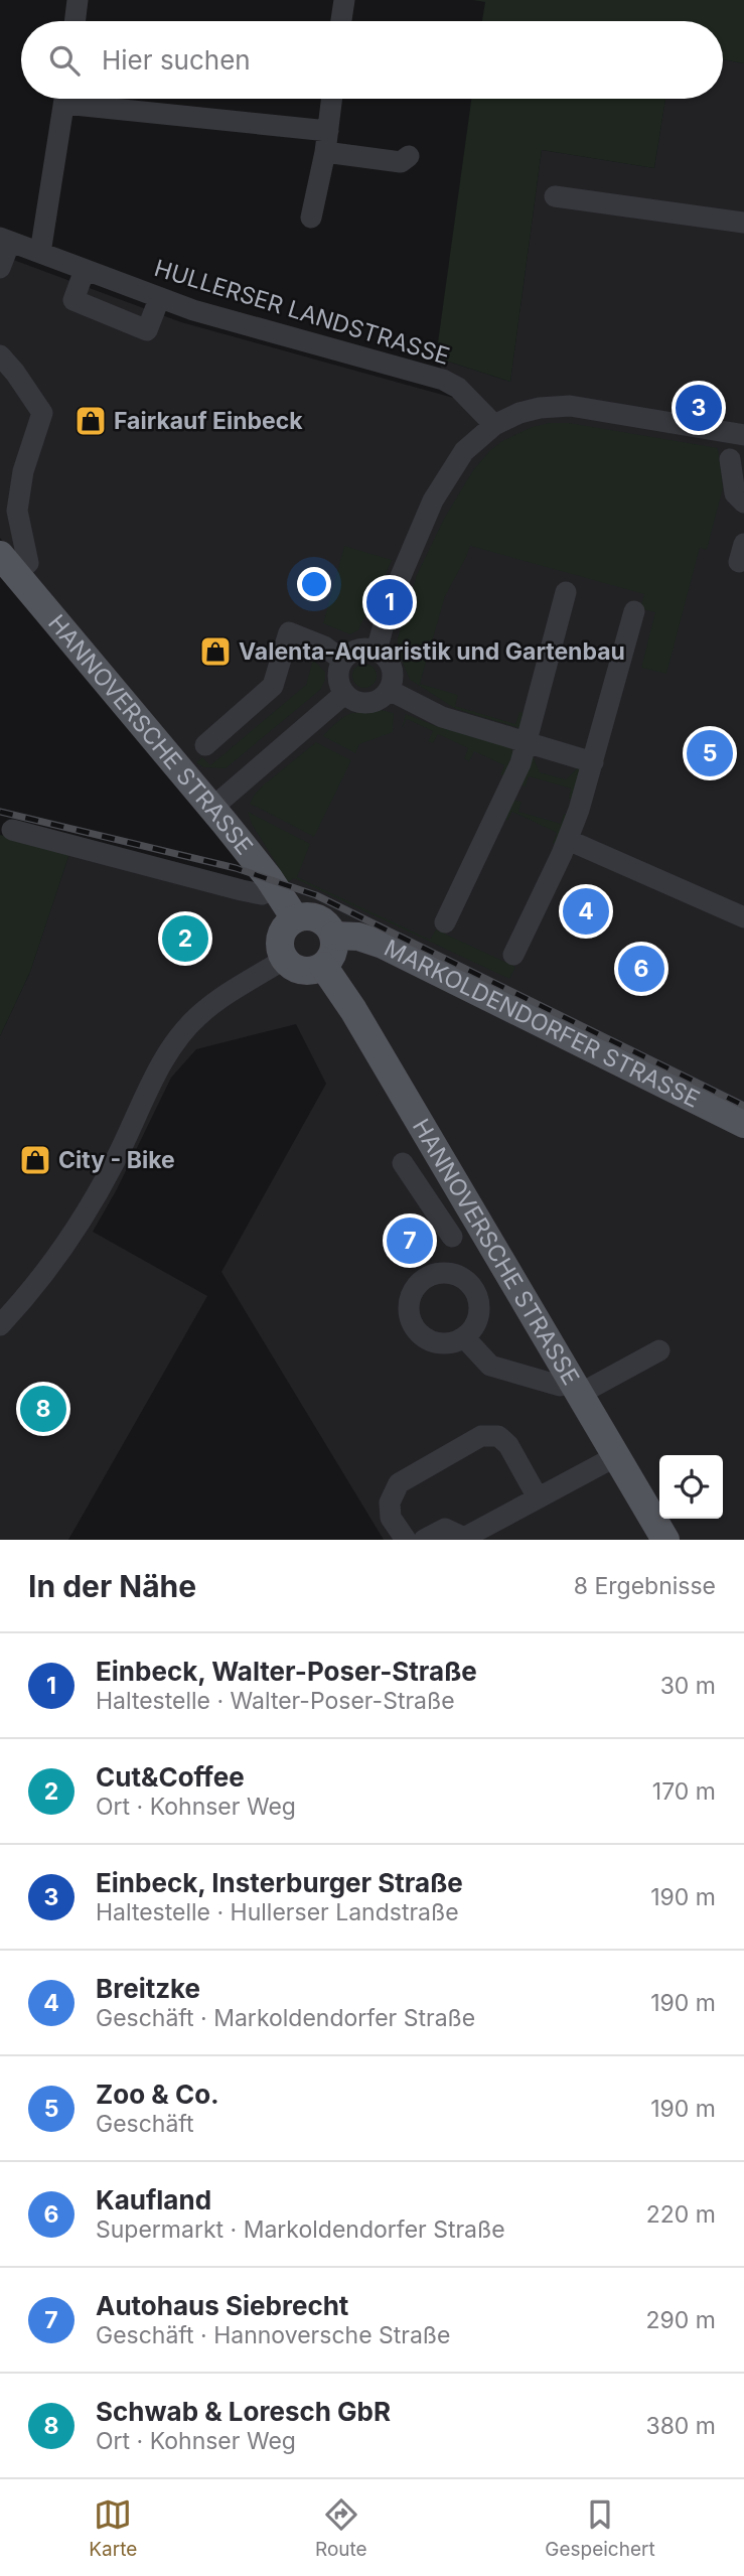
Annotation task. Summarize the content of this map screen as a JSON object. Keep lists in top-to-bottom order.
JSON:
{
  "streets": {
    "main road": ["HANNOVERSCHE STRASSE", "MARKOLDENDORFER STRASSE"],
    "street": ["HULLERSER LANDSTRASSE"]
  },
  "crossings": [
    ["HANNOVERSCHE STRASSE", "MARKOLDENDORFER STRASSE"]
  ],
  "places": {
    "shop": ["Fairkauf Einbeck", "Valenta-Aquaristik und Gartenbau", "City - Bike"]
  },
  "page": {
    "search": "Hier suchen",
    "pins": [
      "3",
      "1",
      "5",
      "4",
      "2",
      "6",
      "7",
      "8"
    ],
    "heading": ["In der Nähe", "8 Ergebnisse"],
    "list": [
      {
        "mark": "1",
        "name": "Einbeck, Walter-Poser-Straße",
        "note": "Haltestelle · Walter-Poser-Straße",
        "value": "30 m"
      },
      {
        "mark": "2",
        "name": "Cut&Coffee",
        "note": "Ort · Kohnser Weg",
        "value": "170 m"
      },
      {
        "mark": "3",
        "name": "Einbeck, Insterburger Straße",
        "note": "Haltestelle · Hullerser Landstraße",
        "value": "190 m"
      },
      {
        "mark": "4",
        "name": "Breitzke",
        "note": "Geschäft · Markoldendorfer Straße",
        "value": "190 m"
      },
      {
        "mark": "5",
        "name": "Zoo & Co.",
        "note": "Geschäft",
        "value": "190 m"
      },
      {
        "mark": "6",
        "name": "Kaufland",
        "note": "Supermarkt · Markoldendorfer Straße",
        "value": "220 m"
      },
      {
        "mark": "7",
        "name": "Autohaus Siebrecht",
        "note": "Geschäft · Hannoversche Straße",
        "value": "290 m"
      },
      {
        "mark": "8",
        "name": "Schwab & Loresch GbR",
        "note": "Ort · Kohnser Weg",
        "value": "380 m"
      }
    ],
    "nav": ["Karte", "Route", "Gespeichert"]
  }
}
